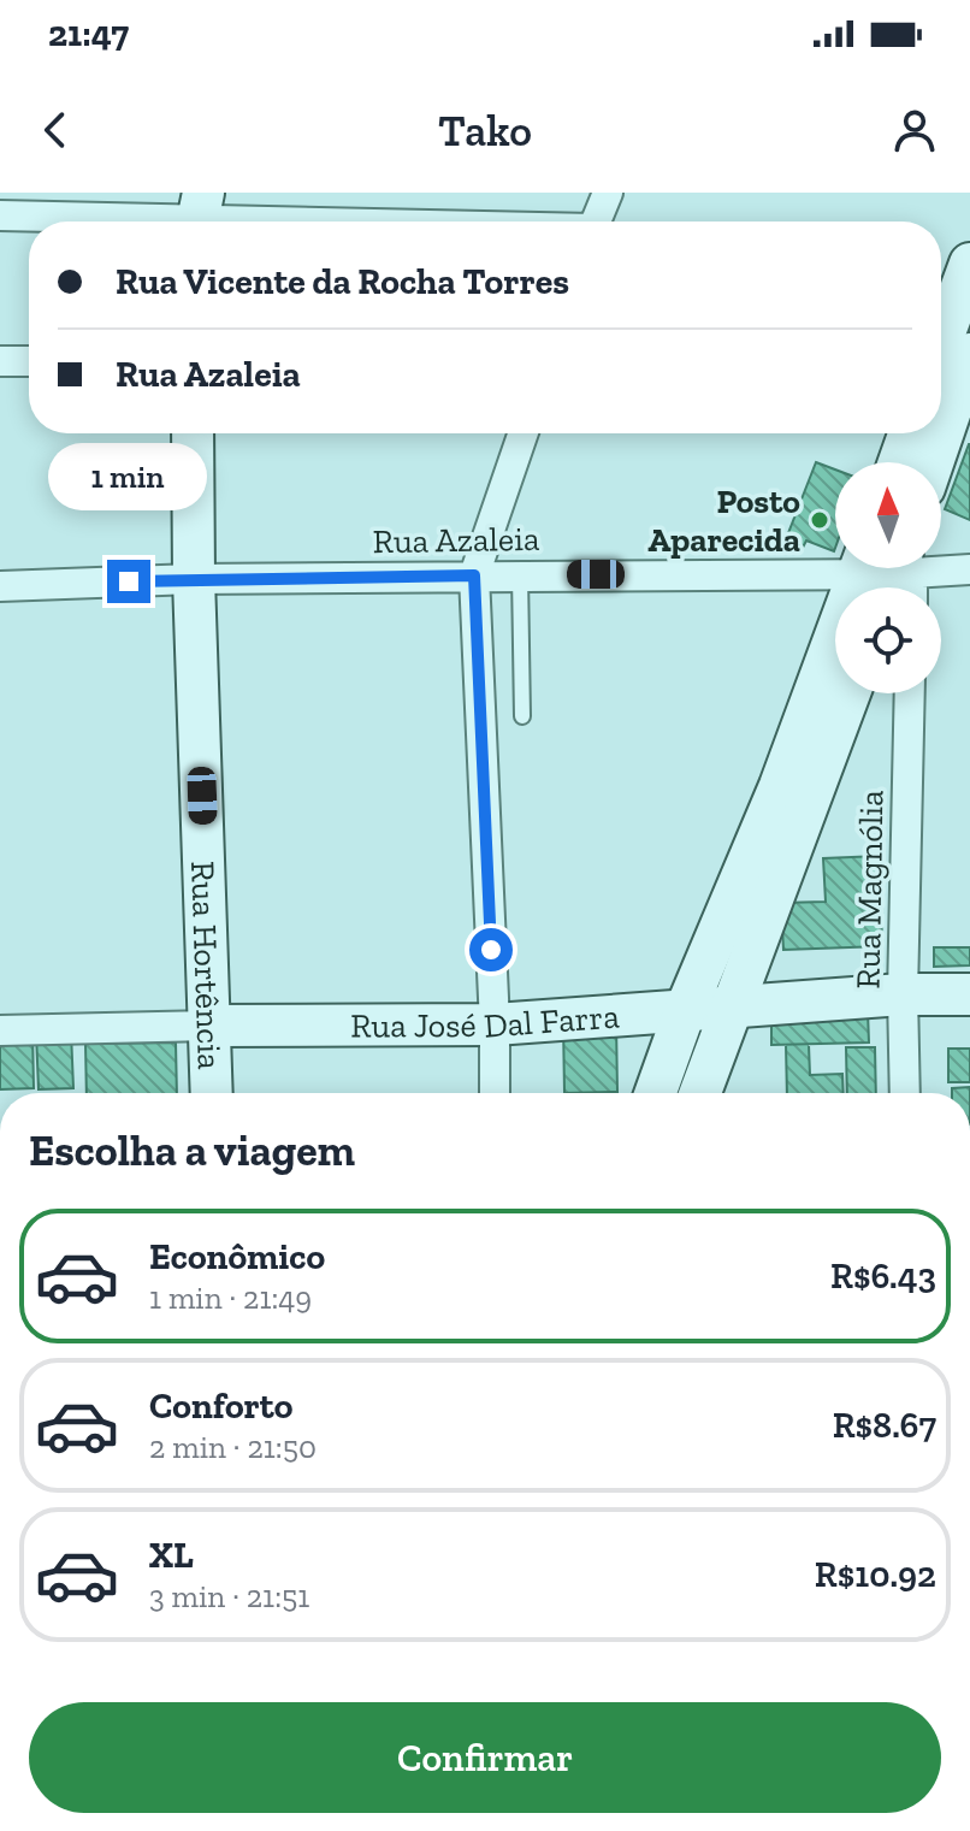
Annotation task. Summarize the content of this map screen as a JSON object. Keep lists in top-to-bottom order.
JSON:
{
  "streets": {
    "street": [
      "Rua Azaleia",
      "Rua Magnólia",
      "Rua Hortência",
      "Rua José Dal Farra"
    ]
  },
  "crossings": [
    ["Rua Azaleia", "Rua Hortência"],
    ["Rua Magnólia", "Rua José Dal Farra"],
    ["Rua Hortência", "Rua José Dal Farra"]
  ],
  "places": ["Posto Aparecida"],
  "north": "top",
  "page": {
    "status": "21:47",
    "header": "Tako",
    "banner": ["Rua Vicente da Rocha Torres", "Rua Azaleia"],
    "bubble": "1 min",
    "heading": "Escolha a viagem",
    "list": [
      {
        "name": "Econômico",
        "note": "1 min · 21:49",
        "value": "R$6.43"
      },
      {
        "name": "Conforto",
        "note": "2 min · 21:50",
        "value": "R$8.67"
      },
      {
        "name": "XL",
        "note": "3 min · 21:51",
        "value": "R$10.92"
      }
    ],
    "buttons": "Confirmar"
  }
}
